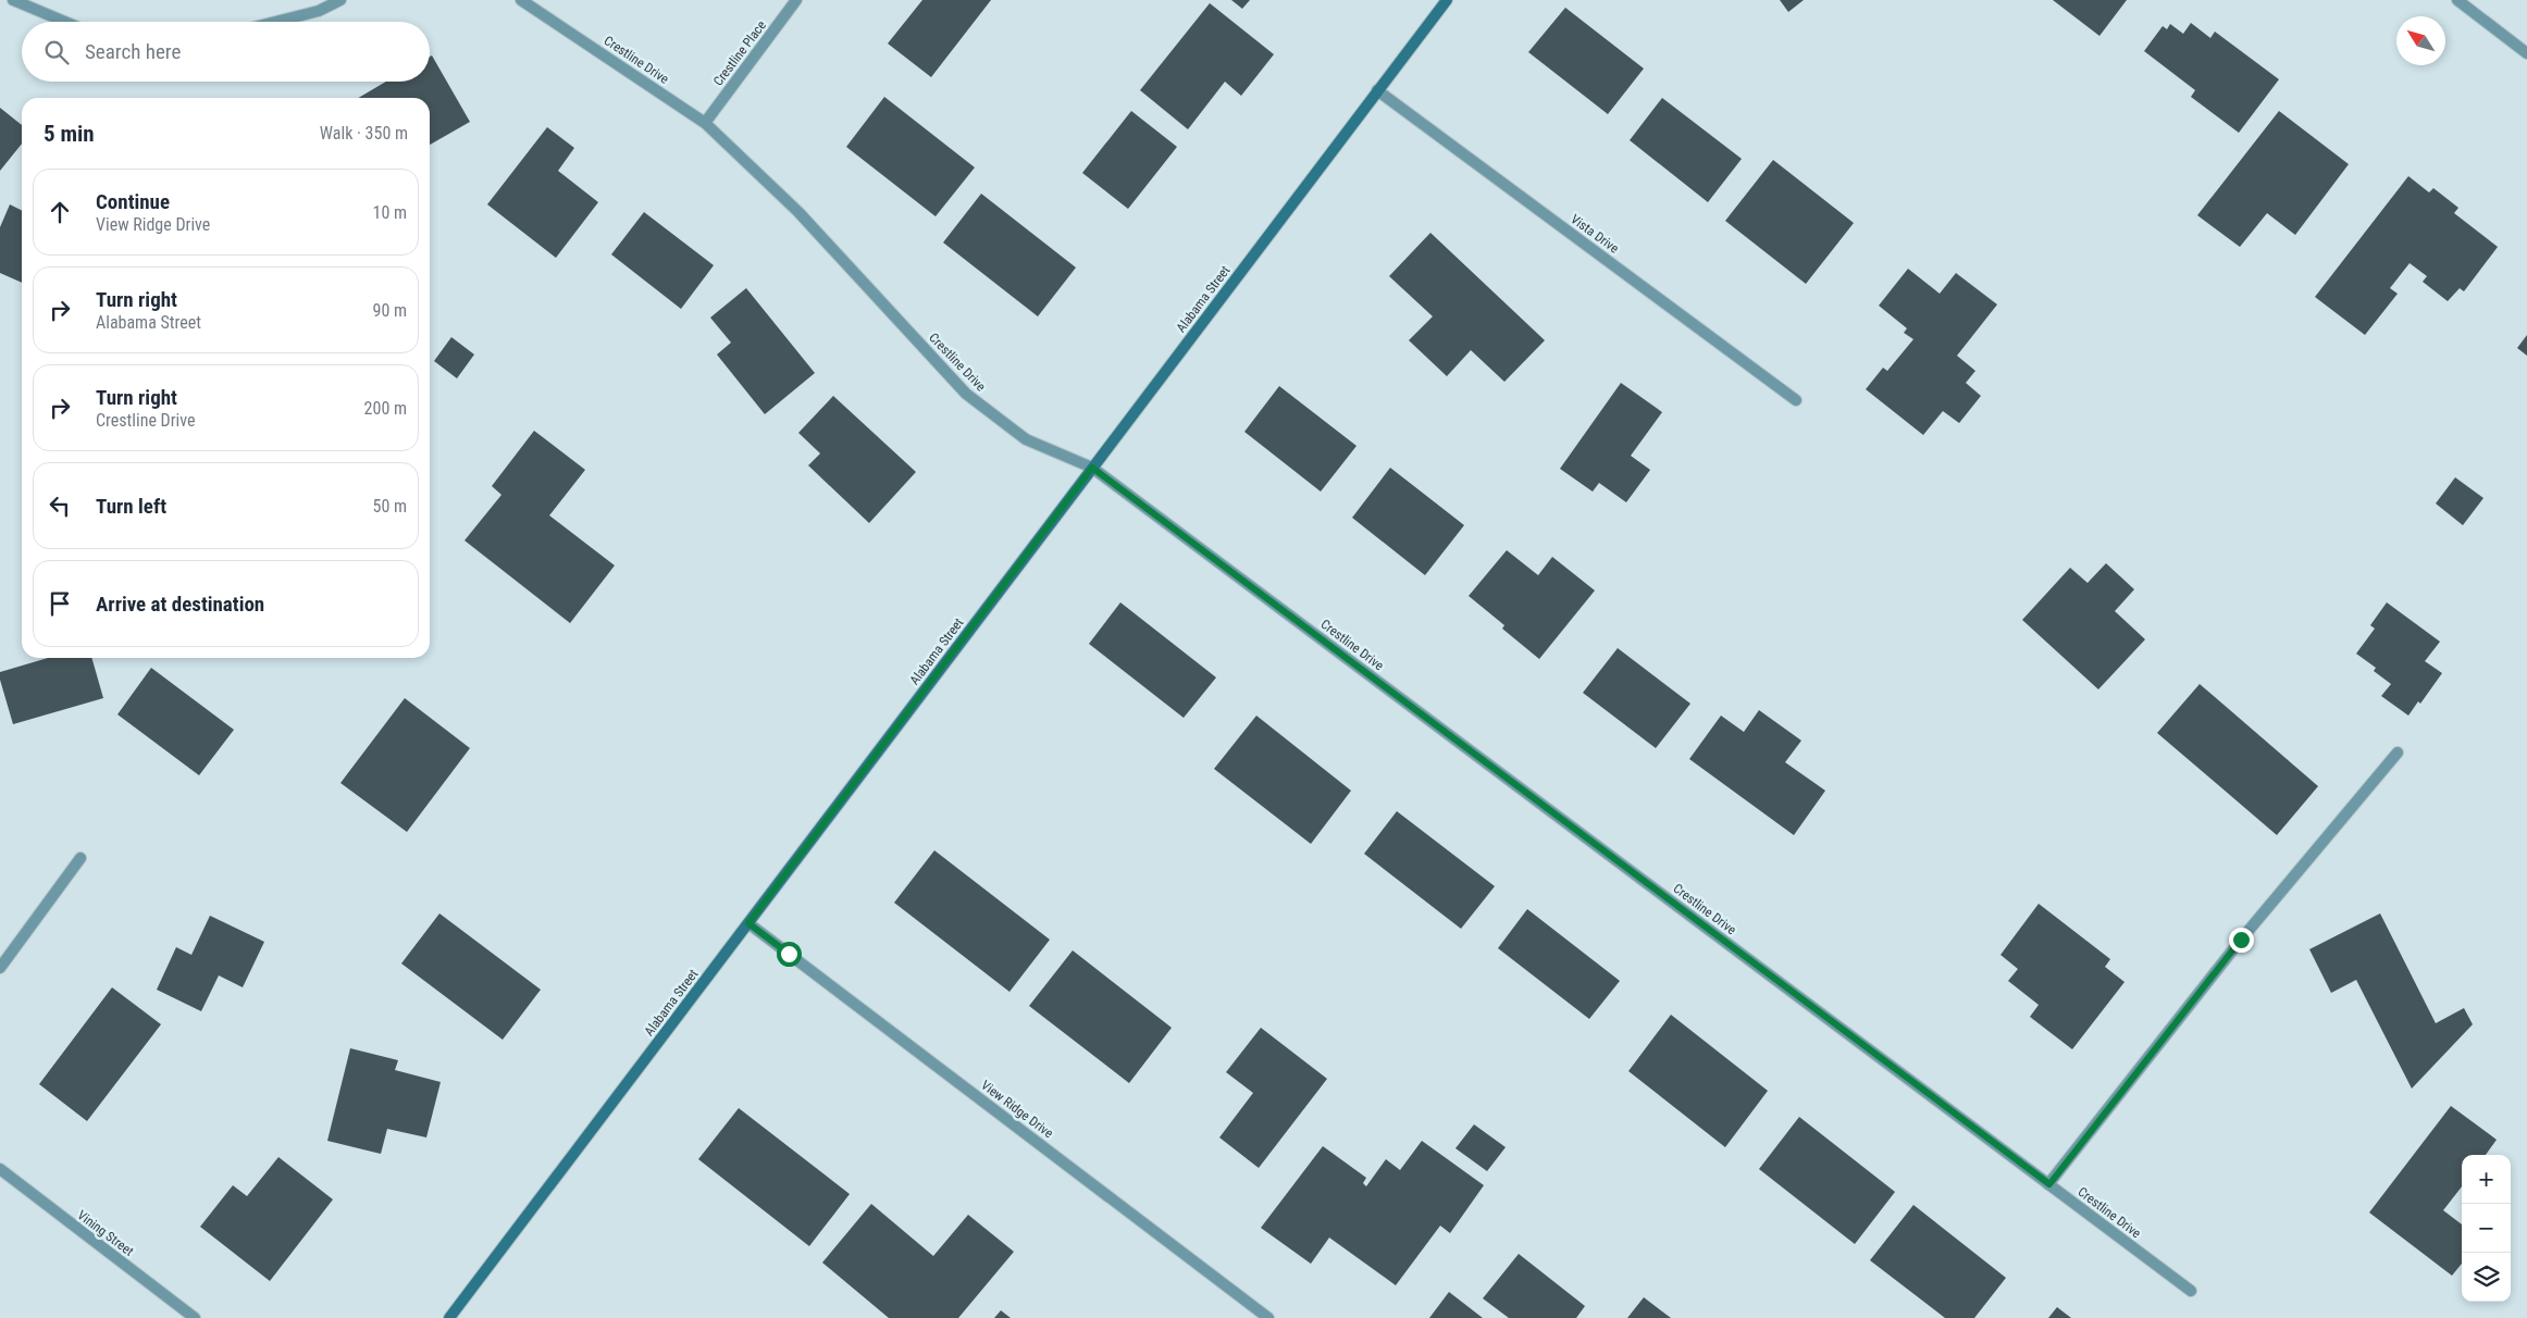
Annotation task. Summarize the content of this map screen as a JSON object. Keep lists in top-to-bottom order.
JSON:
{
  "streets": {
    "main road": ["Alabama Street"],
    "street": [
      "Crestline Place",
      "Crestline Drive",
      "Vista Drive",
      "View Ridge Drive",
      "Vining Street"
    ]
  },
  "crossings": [
    ["Crestline Place", "Crestline Drive"],
    ["Crestline Drive", "Alabama Street"],
    ["Vista Drive", "Alabama Street"],
    ["Alabama Street", "View Ridge Drive"]
  ],
  "north": "top left",
  "page": {
    "search": "Search here",
    "heading": ["5 min", "Walk · 350 m"],
    "list": [
      ["Continue", "View Ridge Drive", "10 m"],
      ["Turn right", "Alabama Street", "90 m"],
      ["Turn right", "Crestline Drive", "200 m"],
      ["Turn left", "50 m"],
      "Arrive at destination"
    ],
    "map_buttons": ["+", "−"]
  }
}
